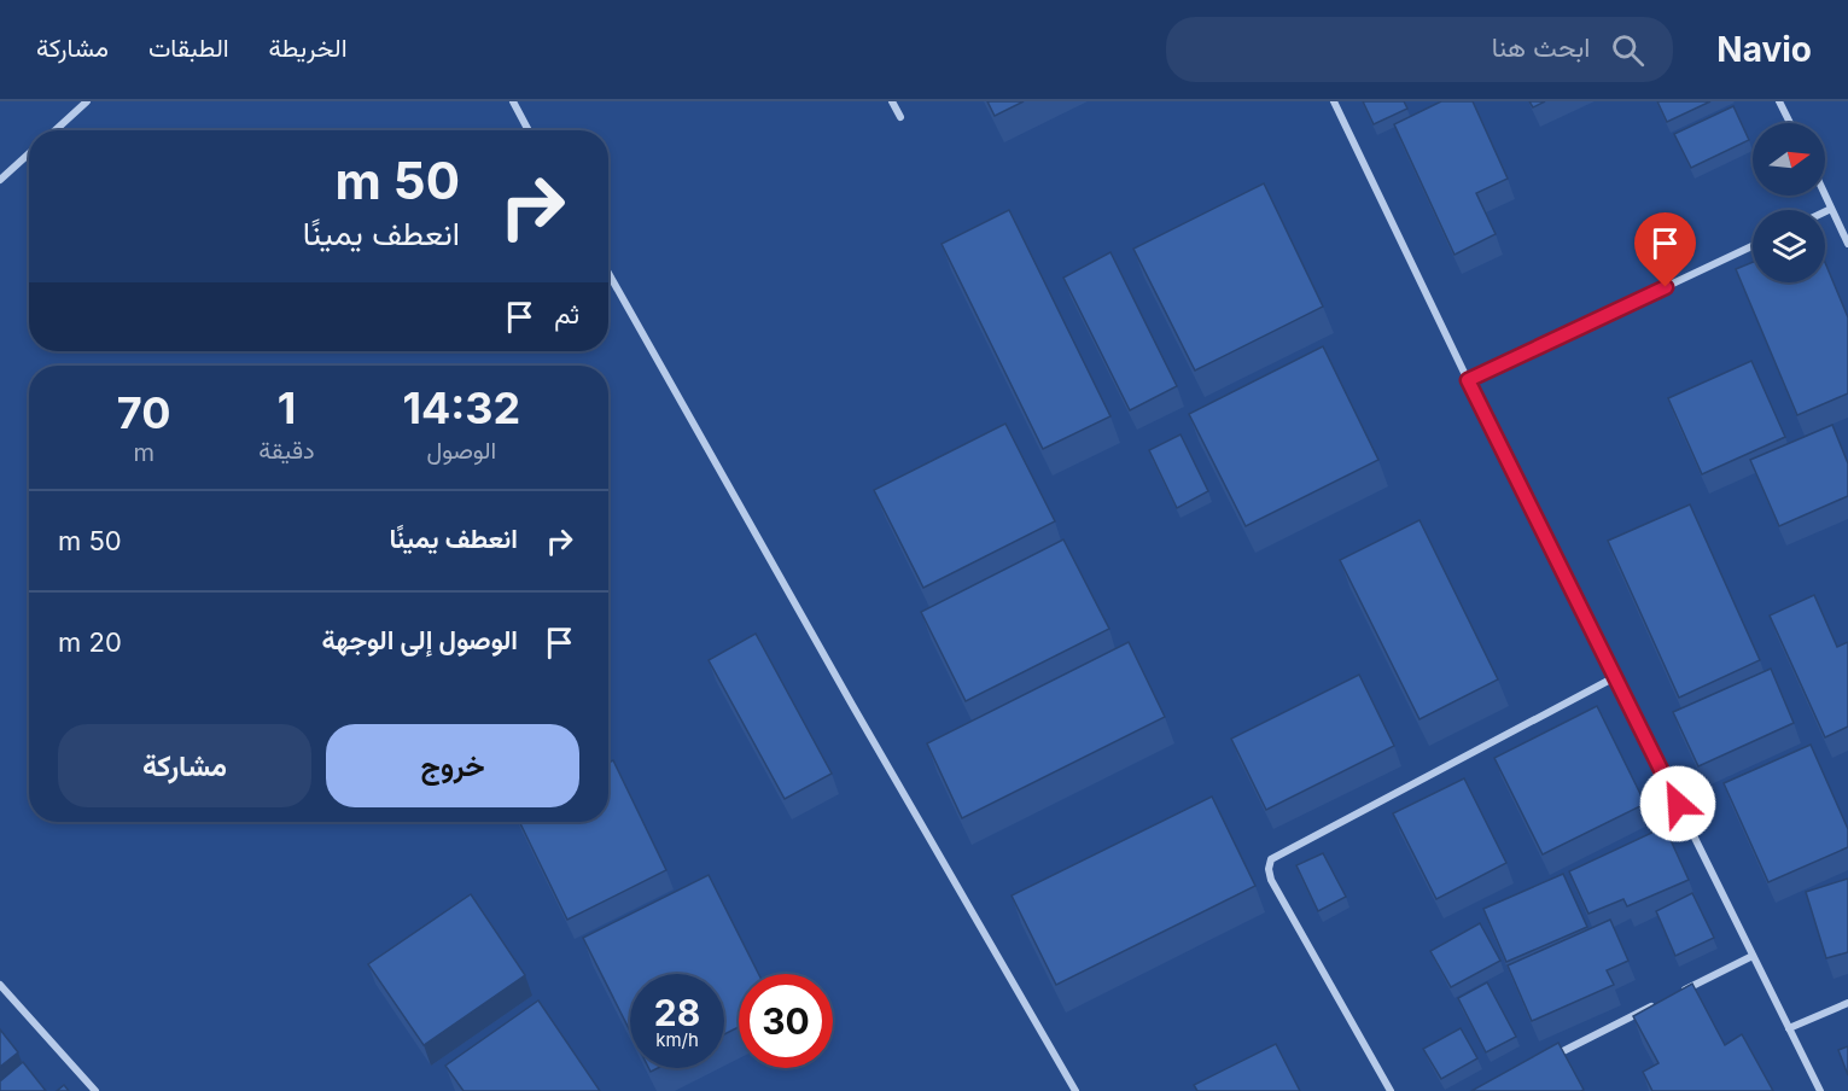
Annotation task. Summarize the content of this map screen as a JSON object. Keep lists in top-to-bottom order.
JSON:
{
  "north": "right",
  "page": {
    "header": "Navio",
    "search": "ابحث هنا",
    "nav": ["الخريطة", "الطبقات", "مشاركة"],
    "turn": ["50 m", "انعطف يمينًا"],
    "then": "ثم",
    "eta": [
      "14:32",
      "الوصول",
      "1",
      "دقيقة",
      "70",
      "m"
    ],
    "list": [
      {
        "name": "انعطف يمينًا",
        "value": "50 m"
      },
      {
        "name": "الوصول إلى الوجهة",
        "value": "20 m"
      }
    ],
    "buttons": ["خروج", "مشاركة"],
    "speed": "28 km/h",
    "limit": "30"
  }
}
